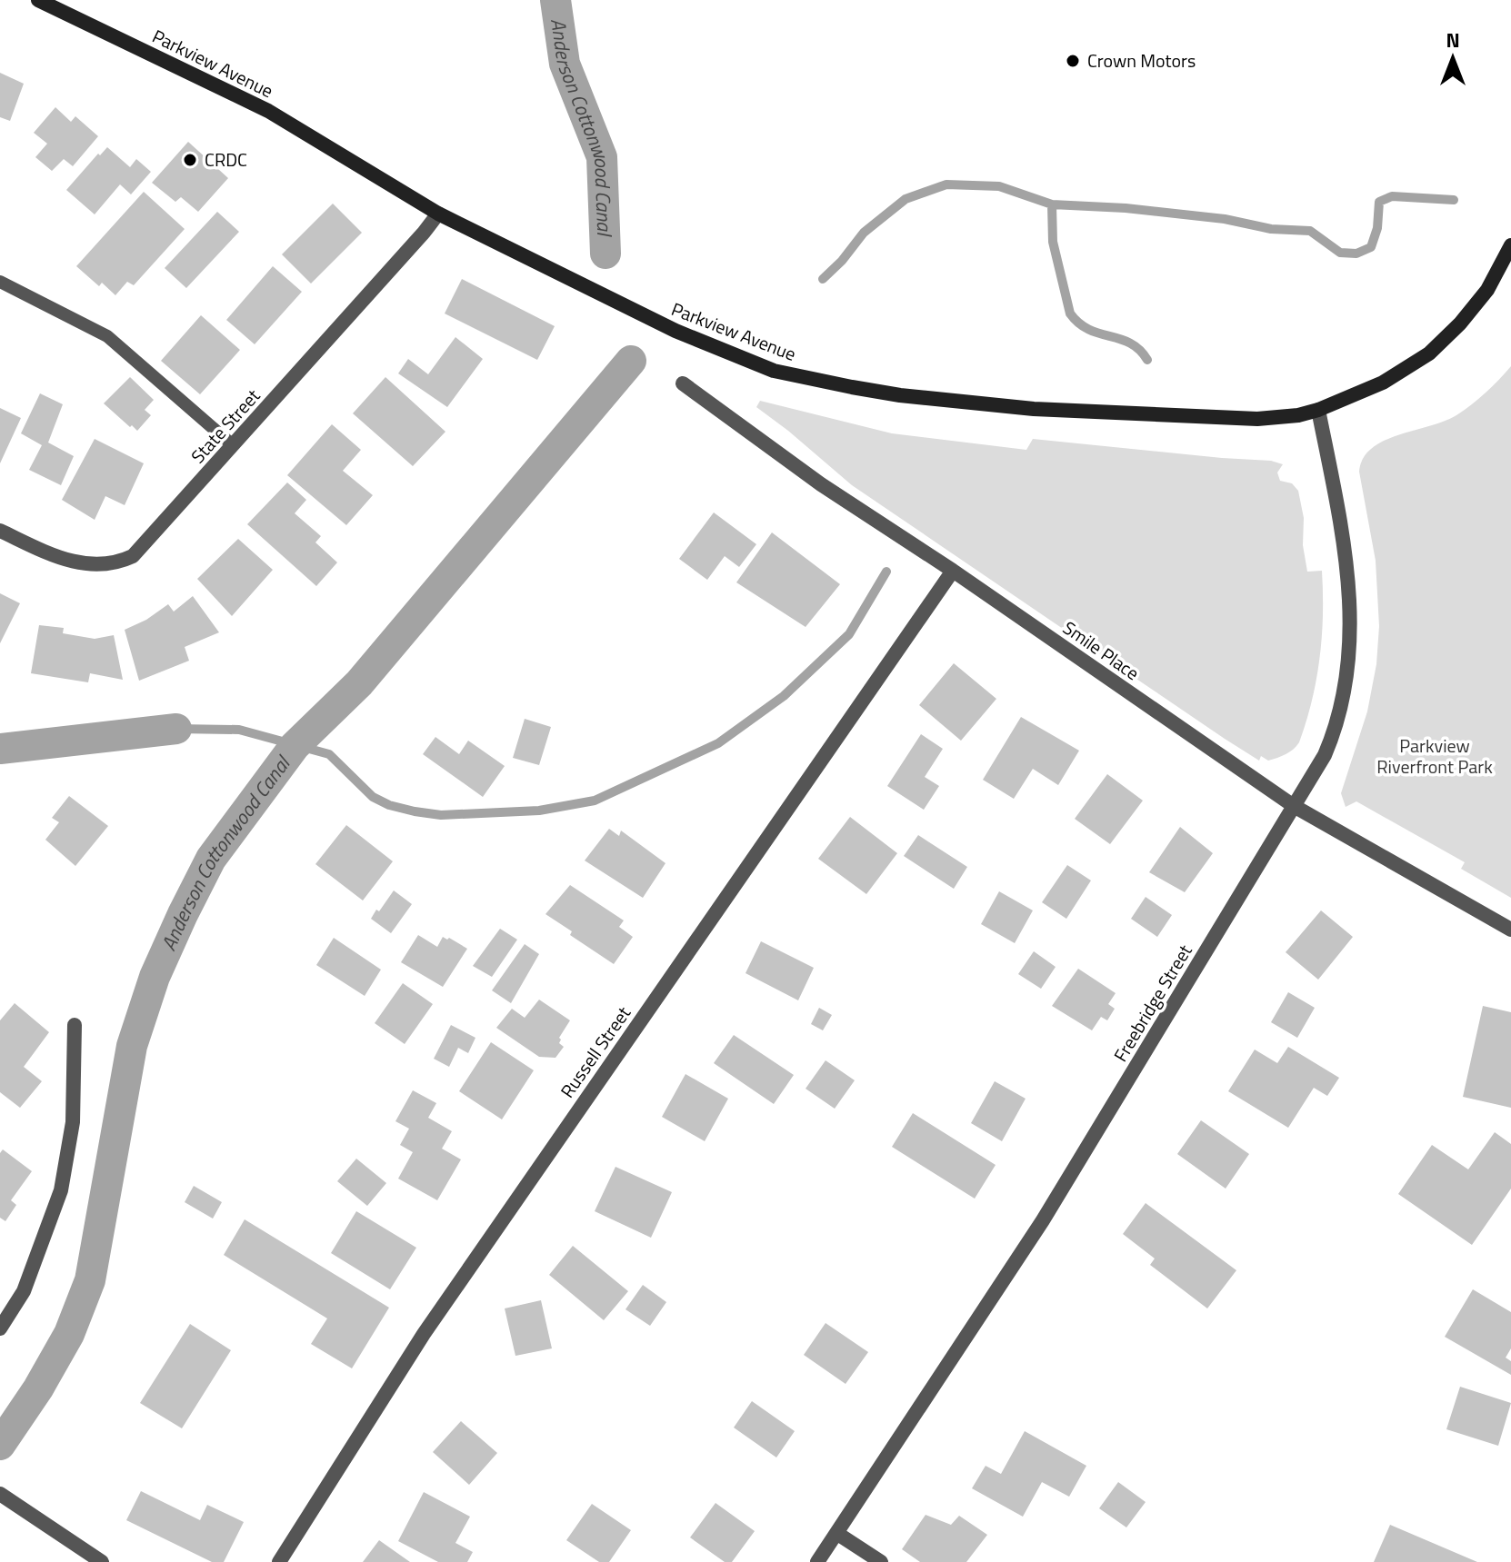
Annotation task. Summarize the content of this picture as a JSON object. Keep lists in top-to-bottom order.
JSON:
{
  "streets": {
    "main road": ["Parkview Avenue"],
    "street": [
      "State Street",
      "Smile Place",
      "Freebridge Street",
      "Russell Street"
    ]
  },
  "crossings": [
    ["Parkview Avenue", "State Street"],
    ["Parkview Avenue", "Freebridge Street"],
    ["Smile Place", "Freebridge Street"],
    ["Smile Place", "Russell Street"]
  ],
  "water": ["Anderson Cottonwood Canal"],
  "parks": ["Parkview Riverfront Park"],
  "places": ["Crown Motors", "CRDC"],
  "north": "top"
}
